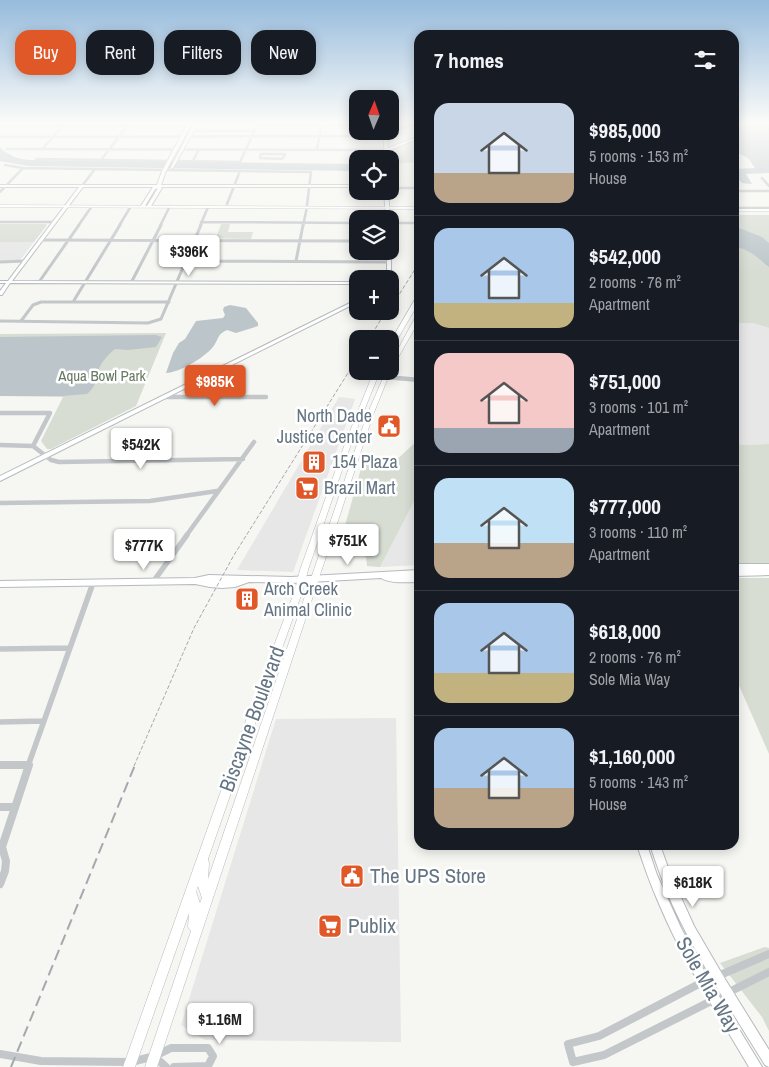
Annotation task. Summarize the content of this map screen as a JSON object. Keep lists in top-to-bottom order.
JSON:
{
  "streets": {
    "main road": ["Biscayne Boulevard"],
    "street": ["Sole Mia Way"]
  },
  "parks": ["Aqua Bowl Park"],
  "places": {
    "public building": ["North Dade Justice Center", "The UPS Store"],
    "building": ["154 Plaza", "Arch Creek Animal Clinic"],
    "supermarket": ["Brazil Mart", "Publix"]
  },
  "north": "top",
  "page": {
    "chip": [
      "Buy",
      "Rent",
      "Filters",
      "New"
    ],
    "heading": "7 homes",
    "map_buttons": ["+", "−"],
    "list": [
      {
        "name": "$985,000",
        "note": "5 rooms · 153 m² · House"
      },
      {
        "name": "$542,000",
        "note": "2 rooms · 76 m² · Apartment"
      },
      {
        "name": "$751,000",
        "note": "3 rooms · 101 m² · Apartment"
      },
      {
        "name": "$777,000",
        "note": "3 rooms · 110 m² · Apartment"
      },
      {
        "name": "$618,000",
        "note": "2 rooms · 76 m² · Sole Mia Way"
      },
      {
        "name": "$1,160,000",
        "note": "5 rooms · 143 m² · House"
      }
    ],
    "price": [
      "$396K",
      "$985K",
      "$542K",
      "$751K",
      "$777K",
      "$618K",
      "$1.16M"
    ]
  }
}
